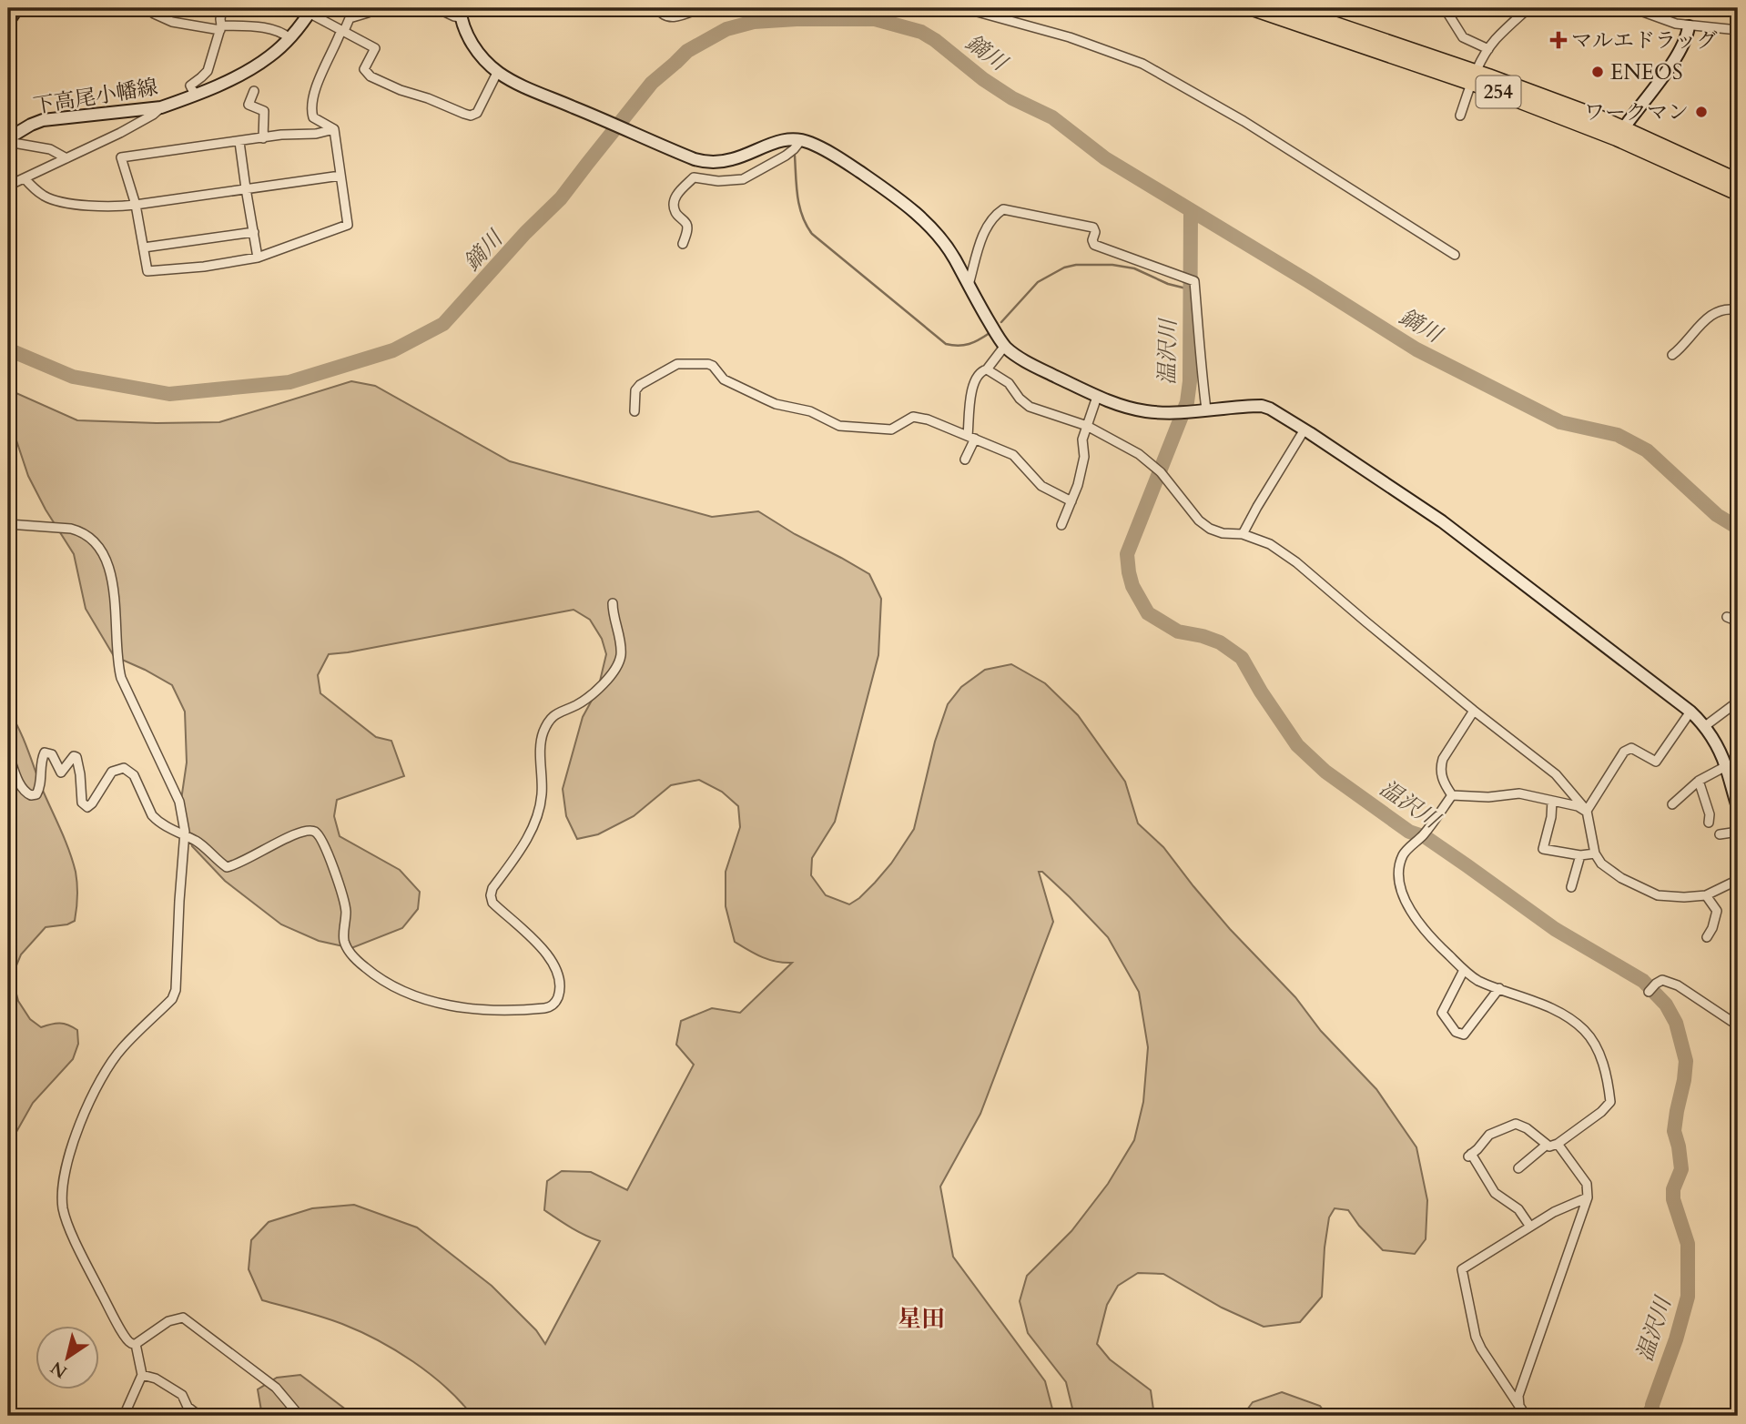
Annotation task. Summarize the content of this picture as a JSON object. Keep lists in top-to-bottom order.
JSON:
{
  "streets": {
    "highway": ["254"],
    "street": ["下高尾小幡線"]
  },
  "districts": ["星田"],
  "water": ["鏑川", "温沢川"],
  "places": {
    "health": ["マルエドラッグ"],
    "other": ["ENEOS", "ワークマン"]
  },
  "north": "bottom left"
}
